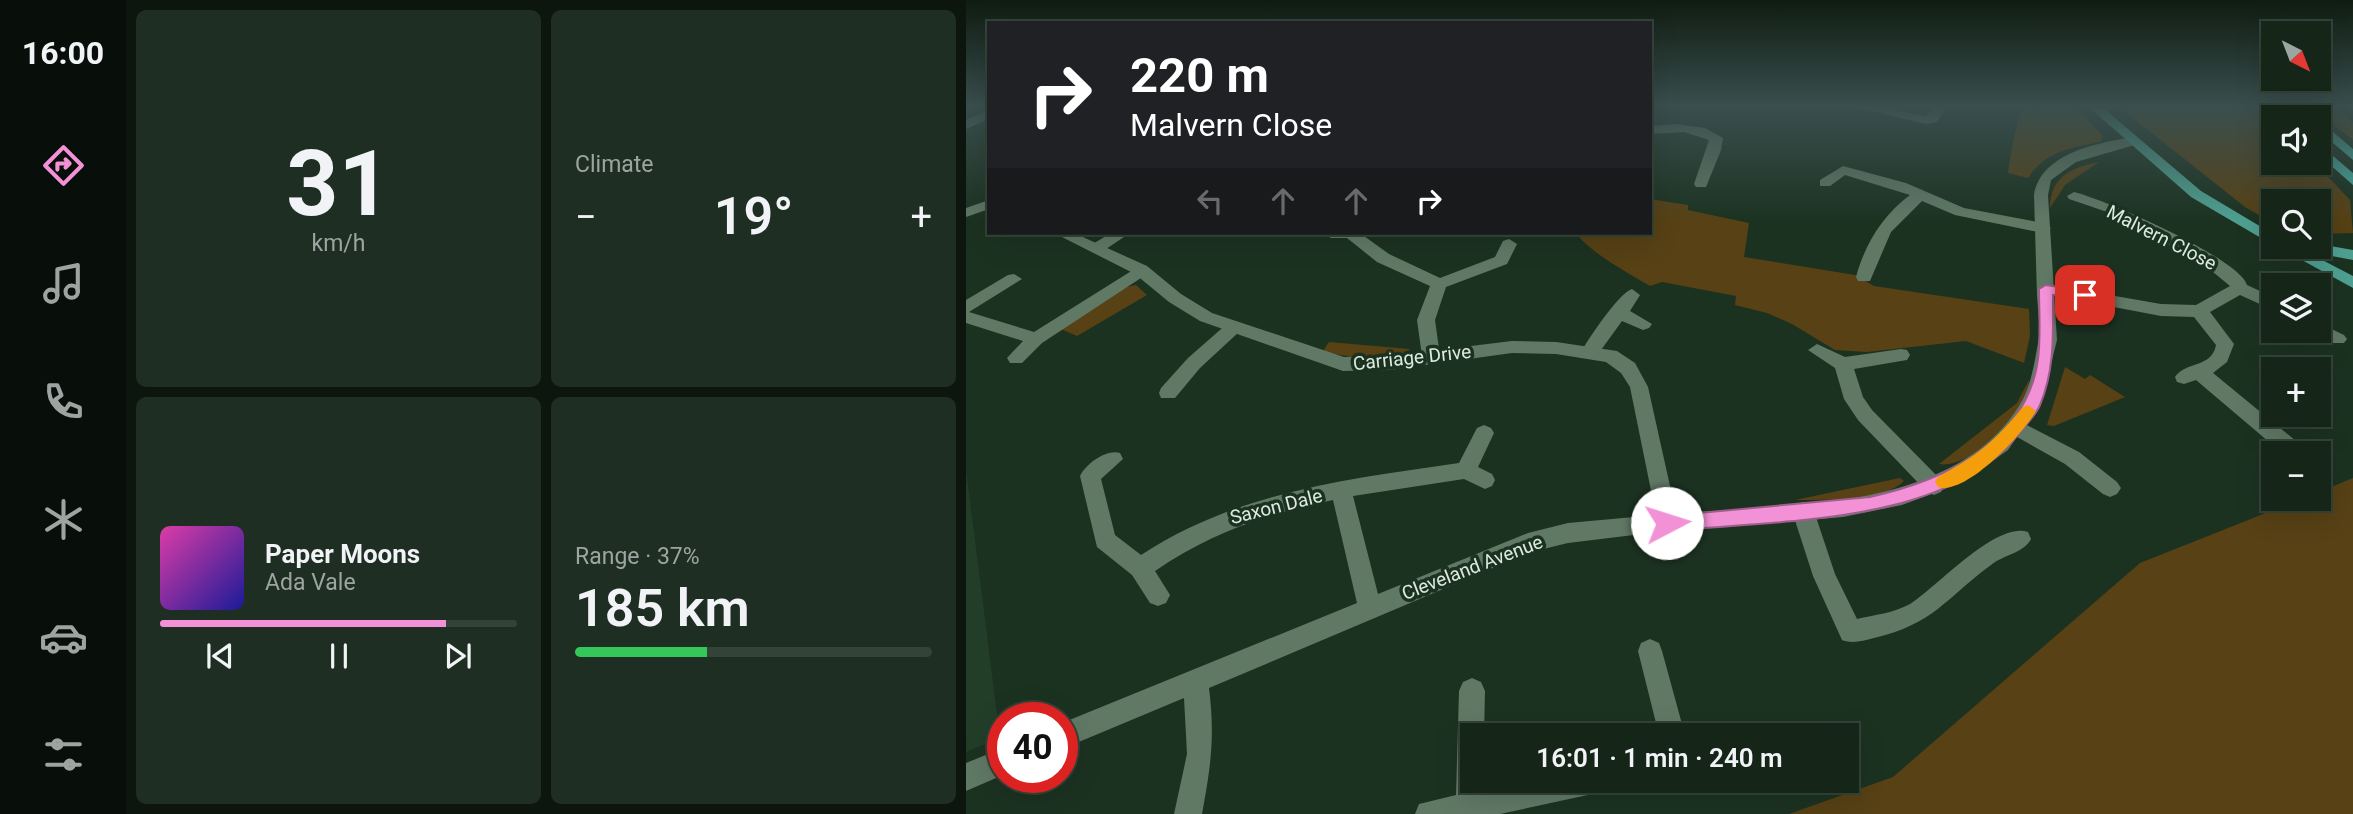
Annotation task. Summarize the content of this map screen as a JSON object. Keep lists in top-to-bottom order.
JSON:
{
  "streets": {
    "street": [
      "Malvern Close",
      "Carriage Drive",
      "Saxon Dale",
      "Cleveland Avenue"
    ]
  },
  "crossings": [
    ["Carriage Drive", "Cleveland Avenue"],
    ["Saxon Dale", "Cleveland Avenue"]
  ],
  "north": "bottom right",
  "page": {
    "tabs": "16:00",
    "tile": [
      ["31", "km/h"],
      "Climate",
      ["Range · 37%", "185 km"]
    ],
    "map_buttons": ["+", "−"],
    "turn": ["220 m", "Malvern Close"],
    "heat": ["−", "19°", "+"],
    "song": ["Paper Moons", "Ada Vale"],
    "limit": "40",
    "trip": "16:01 · 1 min · 240 m"
  }
}
